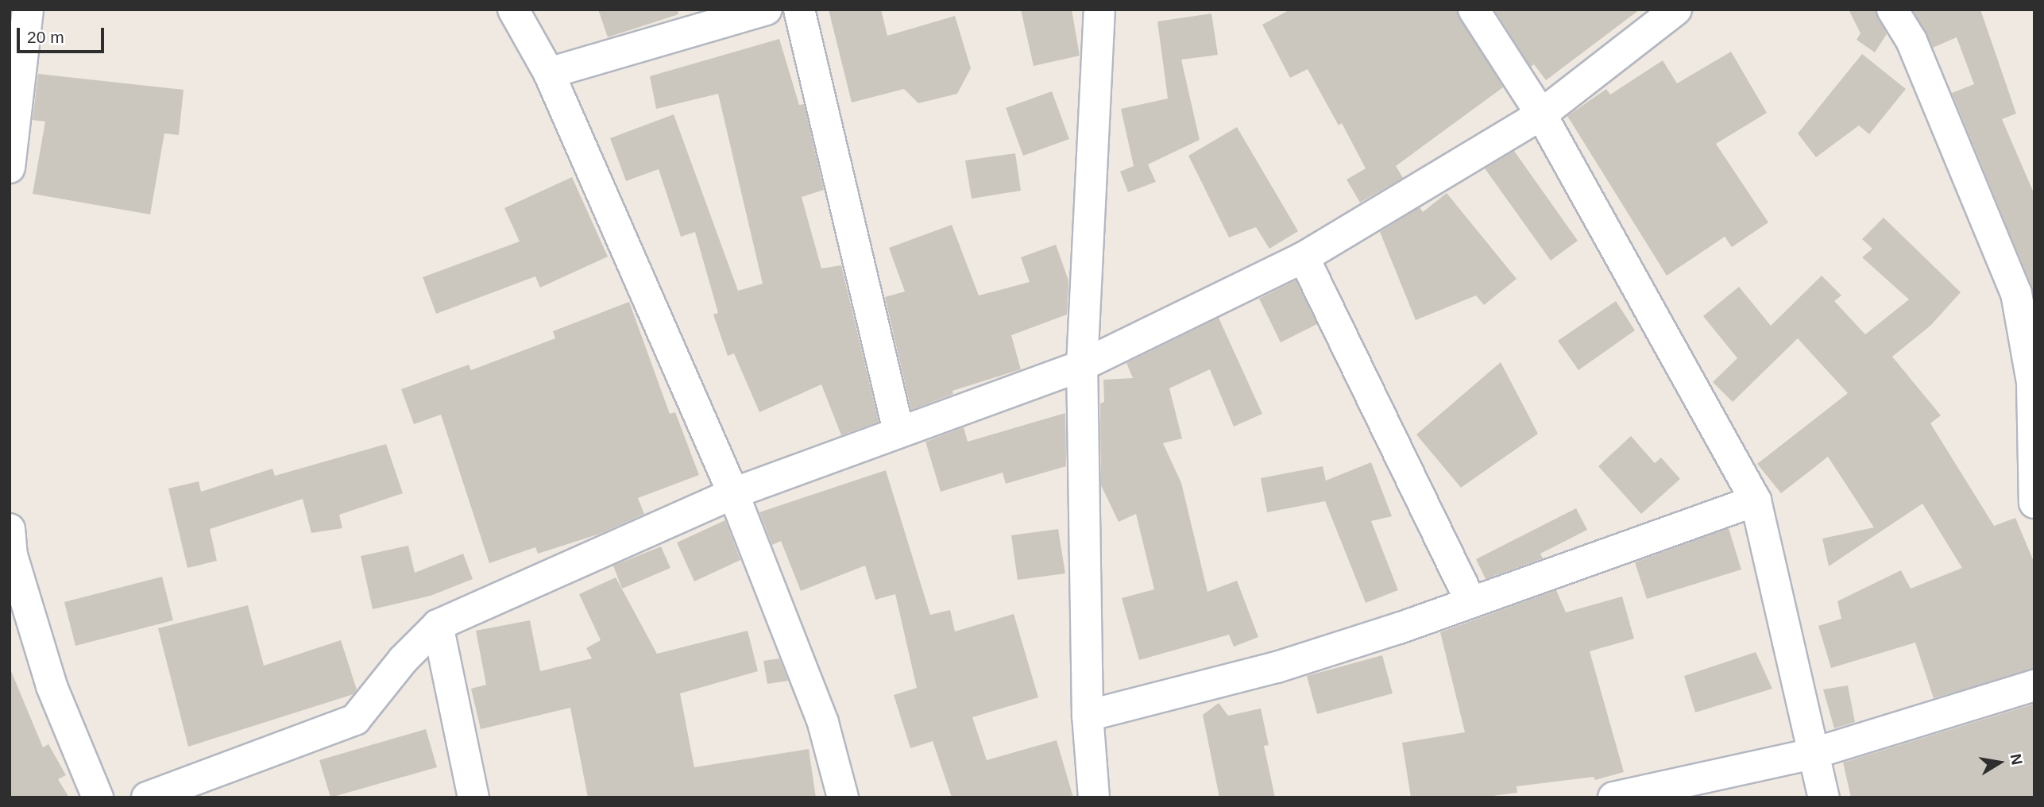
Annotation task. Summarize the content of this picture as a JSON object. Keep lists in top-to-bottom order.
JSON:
{
  "scale_bar": "20 m",
  "north": "right"
}
